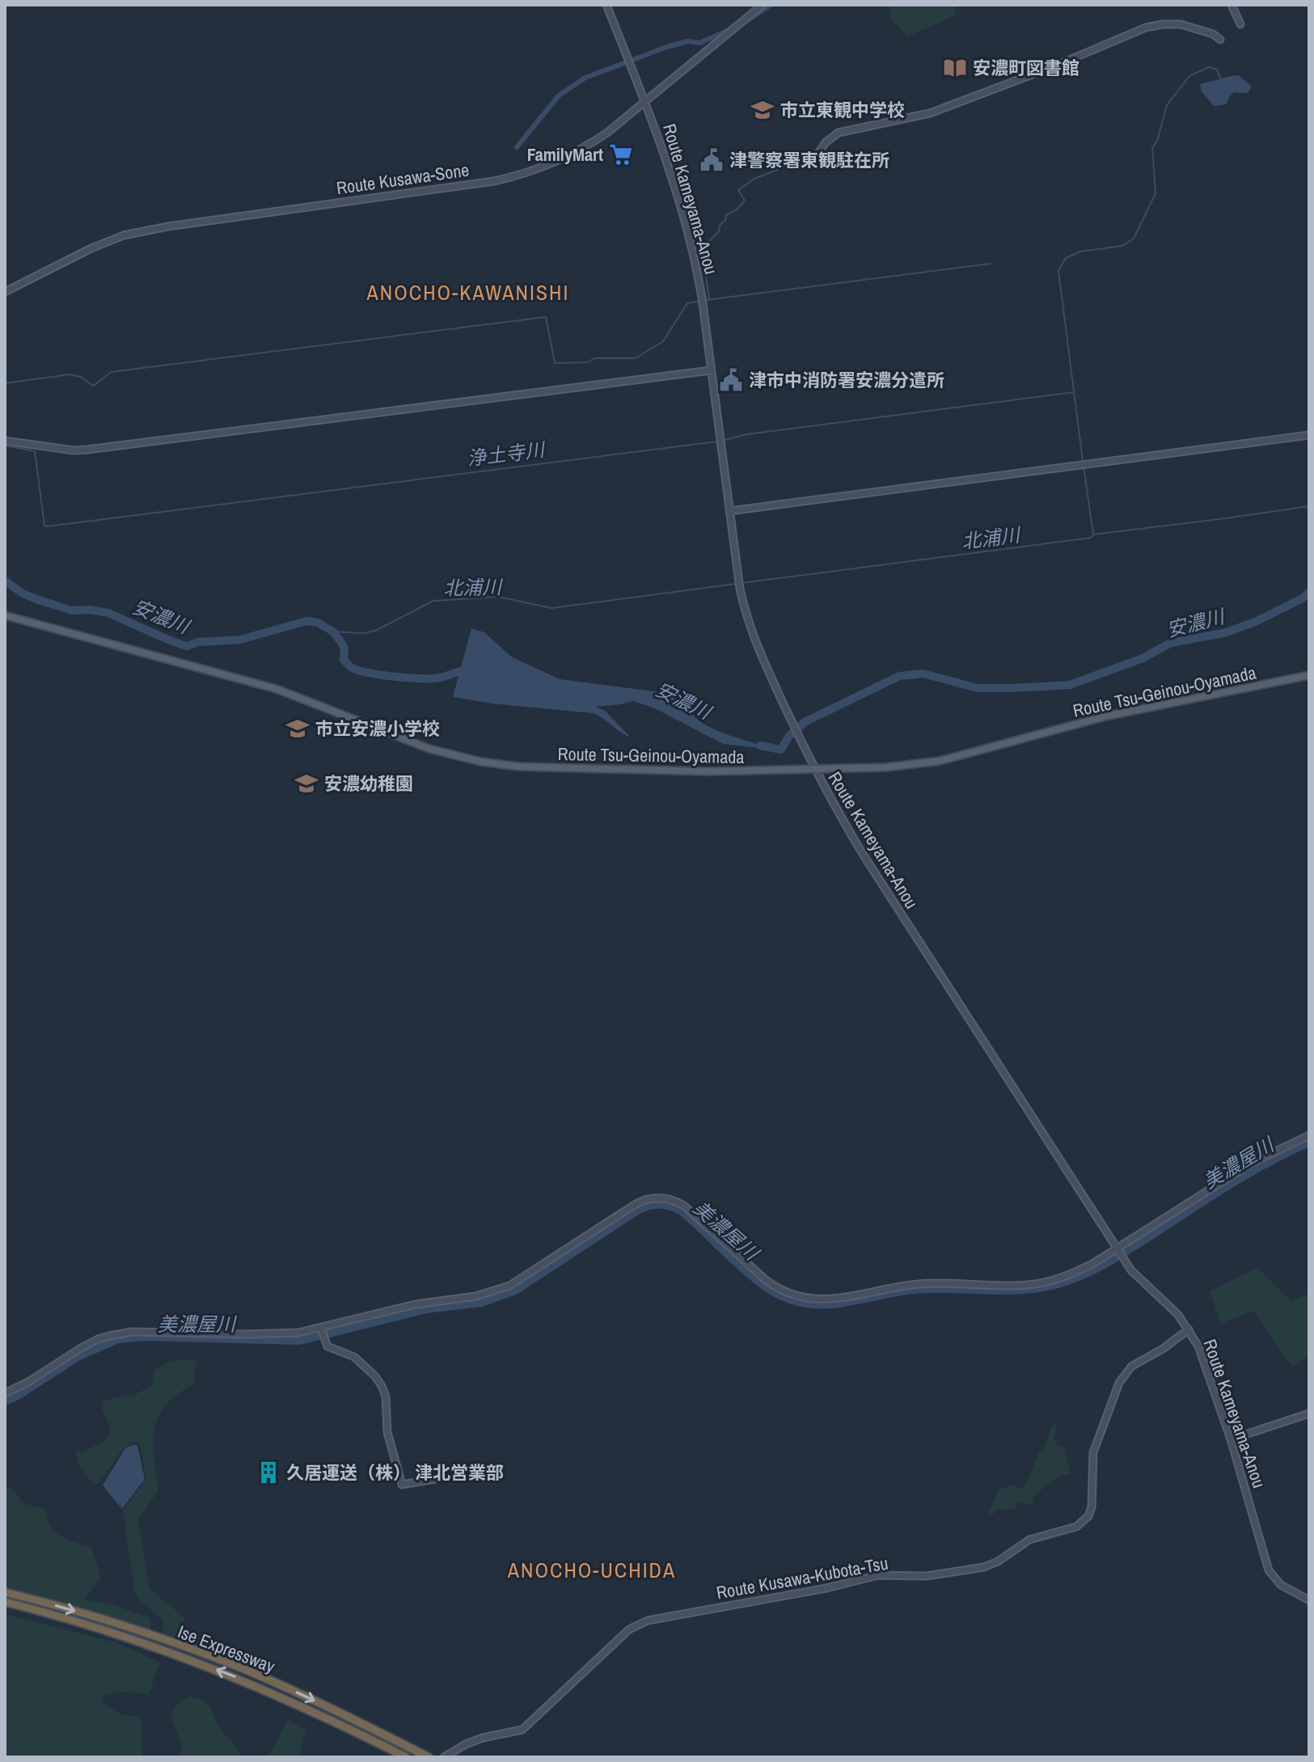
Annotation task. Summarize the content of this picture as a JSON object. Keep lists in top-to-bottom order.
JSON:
{
  "streets": {
    "highway": ["Ise Expressway"],
    "main road": [
      "Route Kusawa-Sone",
      "Route Kameyama-Anou",
      "Route Tsu-Geinou-Oyamada",
      "Route Kusawa-Kubota-Tsu"
    ]
  },
  "crossings": [
    ["Route Kusawa-Sone", "Route Kameyama-Anou"],
    ["Route Kameyama-Anou", "Route Tsu-Geinou-Oyamada"],
    ["Route Kameyama-Anou", "Route Kusawa-Kubota-Tsu"]
  ],
  "districts": ["ANOCHO-KAWANISHI", "ANOCHO-UCHIDA"],
  "water": [
    "浄土寺川",
    "北浦川",
    "安濃川",
    "美濃屋川"
  ],
  "places": {
    "library": ["安濃町図書館"],
    "school or university": ["市立東観中学校", "市立安濃小学校", "安濃幼稚園"],
    "supermarket": ["FamilyMart"],
    "public building": ["津警察署東観駐在所", "津市中消防署安濃分遣所"],
    "building": ["久居運送（株） 津北営業部"]
  }
}
